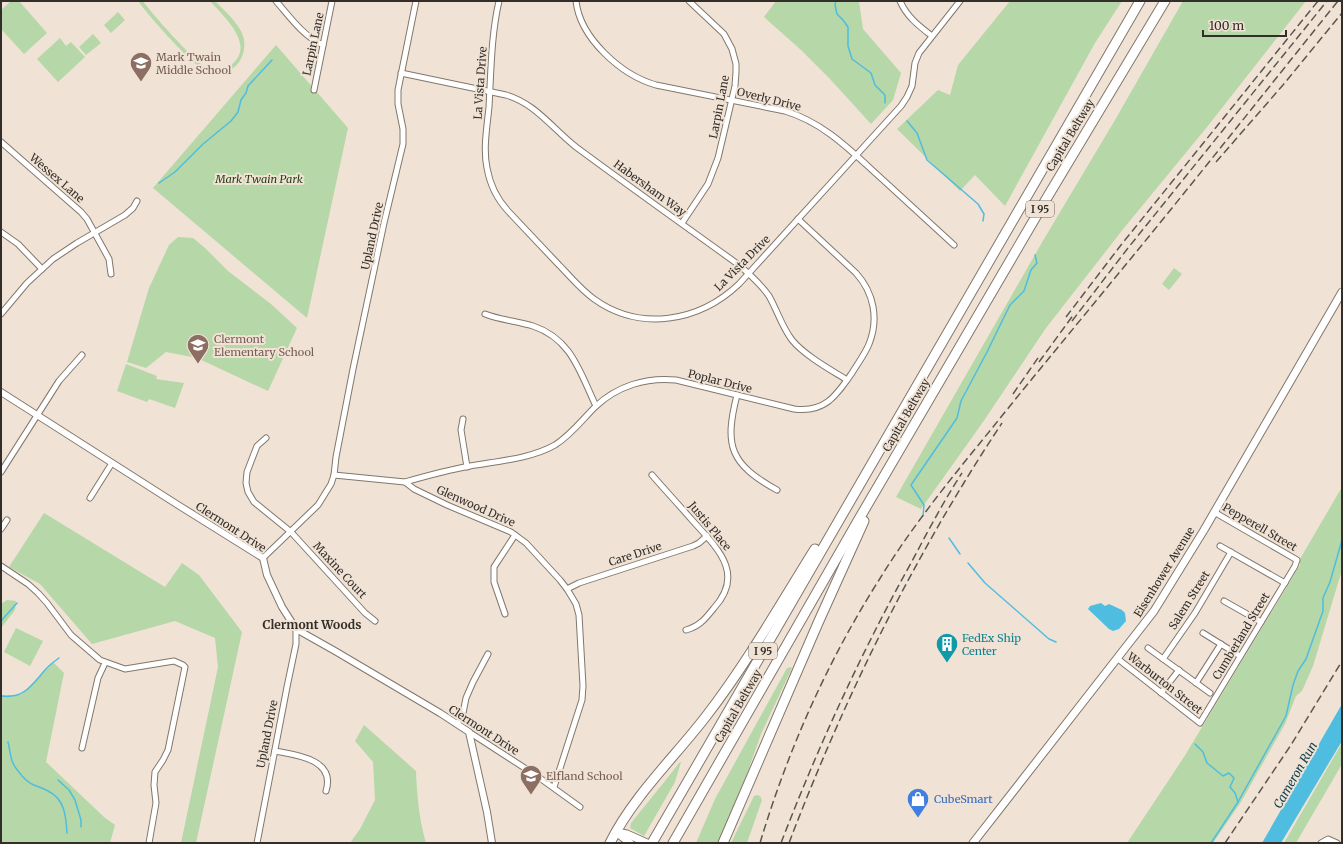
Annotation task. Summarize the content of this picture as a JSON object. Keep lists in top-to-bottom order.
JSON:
{
  "streets": {
    "highway": ["Capital Beltway", "I 95"],
    "main road": ["Eisenhower Avenue"],
    "street": [
      "Larpin Lane",
      "La Vista Drive",
      "Overly Drive",
      "Wessex Lane",
      "Habersham Way",
      "Upland Drive",
      "Poplar Drive",
      "Glenwood Drive",
      "Justis Place",
      "Clermont Drive",
      "Pepperell Street",
      "Care Drive",
      "Maxine Court",
      "Salem Street",
      "Cumberland Street",
      "Warburton Street"
    ]
  },
  "crossings": [
    ["Larpin Lane", "Overly Drive"],
    ["Larpin Lane", "Habersham Way"],
    ["La Vista Drive", "Overly Drive"],
    ["La Vista Drive", "Habersham Way"],
    ["La Vista Drive", "Poplar Drive"],
    ["Habersham Way", "Upland Drive"],
    ["Habersham Way", "Poplar Drive"],
    ["Upland Drive", "Glenwood Drive"],
    ["Upland Drive", "Clermont Drive"],
    ["Poplar Drive", "Glenwood Drive"],
    ["Glenwood Drive", "Clermont Drive"],
    ["Glenwood Drive", "Care Drive"],
    ["Justis Place", "Care Drive"],
    ["Pepperell Street", "Eisenhower Avenue"],
    ["Pepperell Street", "Cumberland Street"],
    ["Eisenhower Avenue", "Warburton Street"],
    ["Cumberland Street", "Warburton Street"]
  ],
  "districts": ["Clermont Woods"],
  "water": ["Cameron Run"],
  "parks": ["Mark Twain Park"],
  "places": {
    "school or university": ["Mark Twain Middle School", "Clermont Elementary School", "Elfland School"],
    "building": ["FedEx Ship Center"],
    "shop": ["CubeSmart"]
  },
  "scale_bar": "100 m"
}
